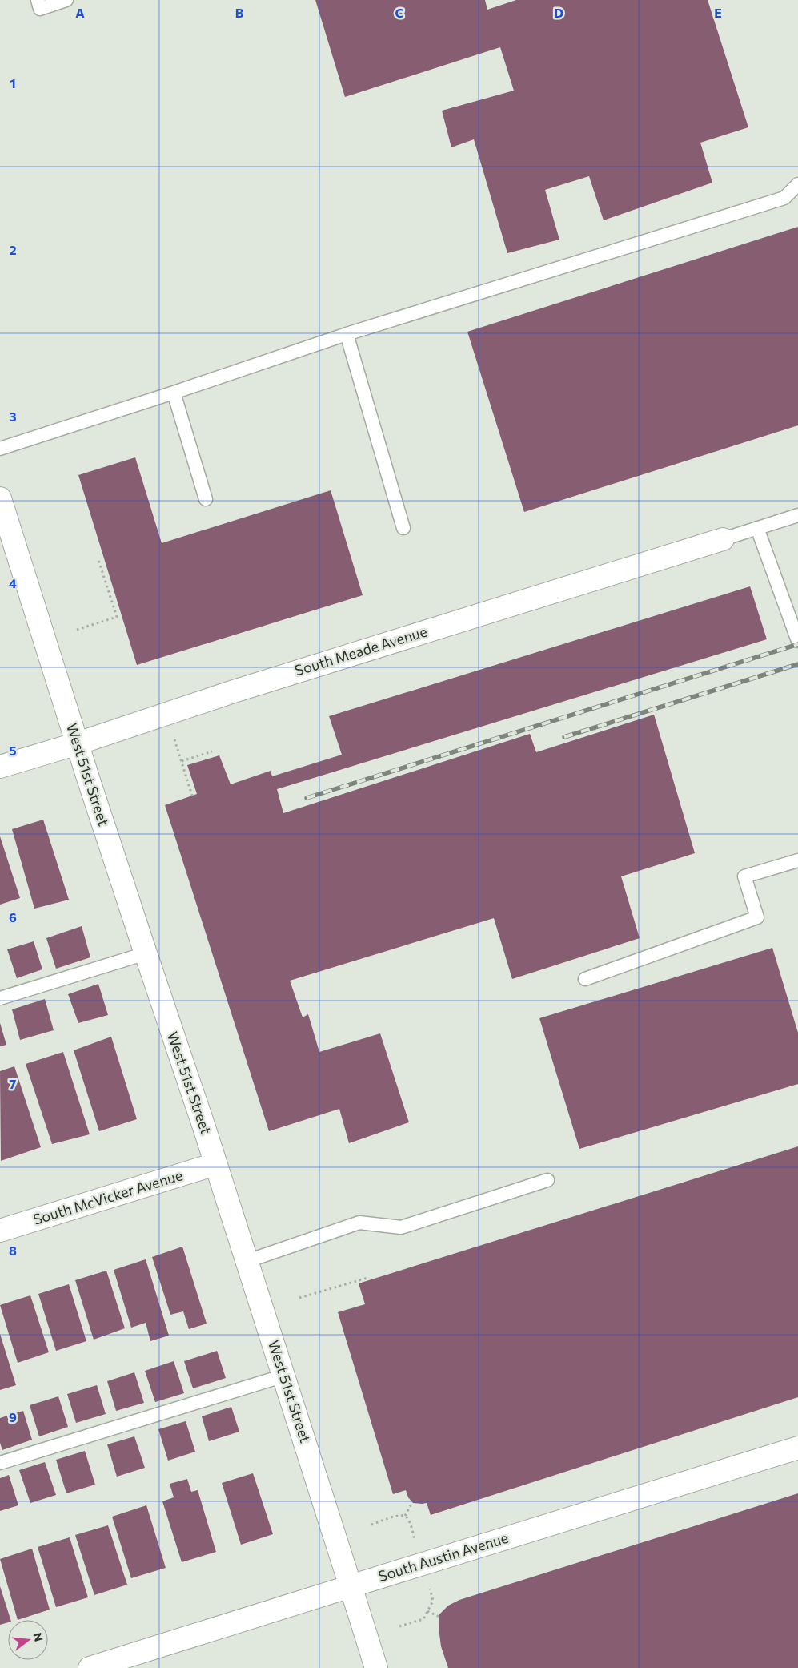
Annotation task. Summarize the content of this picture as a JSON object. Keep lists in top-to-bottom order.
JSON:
{
  "streets": {
    "street": [
      "South Meade Avenue",
      "West 51st Street",
      "South McVicker Avenue",
      "South Austin Avenue"
    ]
  },
  "crossings": [
    ["South Meade Avenue", "West 51st Street"],
    ["West 51st Street", "South McVicker Avenue"],
    ["West 51st Street", "South Austin Avenue"]
  ],
  "north": "right",
  "grid": {
    "columns": [
      "A",
      "B",
      "C",
      "D",
      "E"
    ],
    "rows": [
      "1",
      "2",
      "3",
      "4",
      "5",
      "6",
      "7",
      "8",
      "9"
    ]
  }
}
